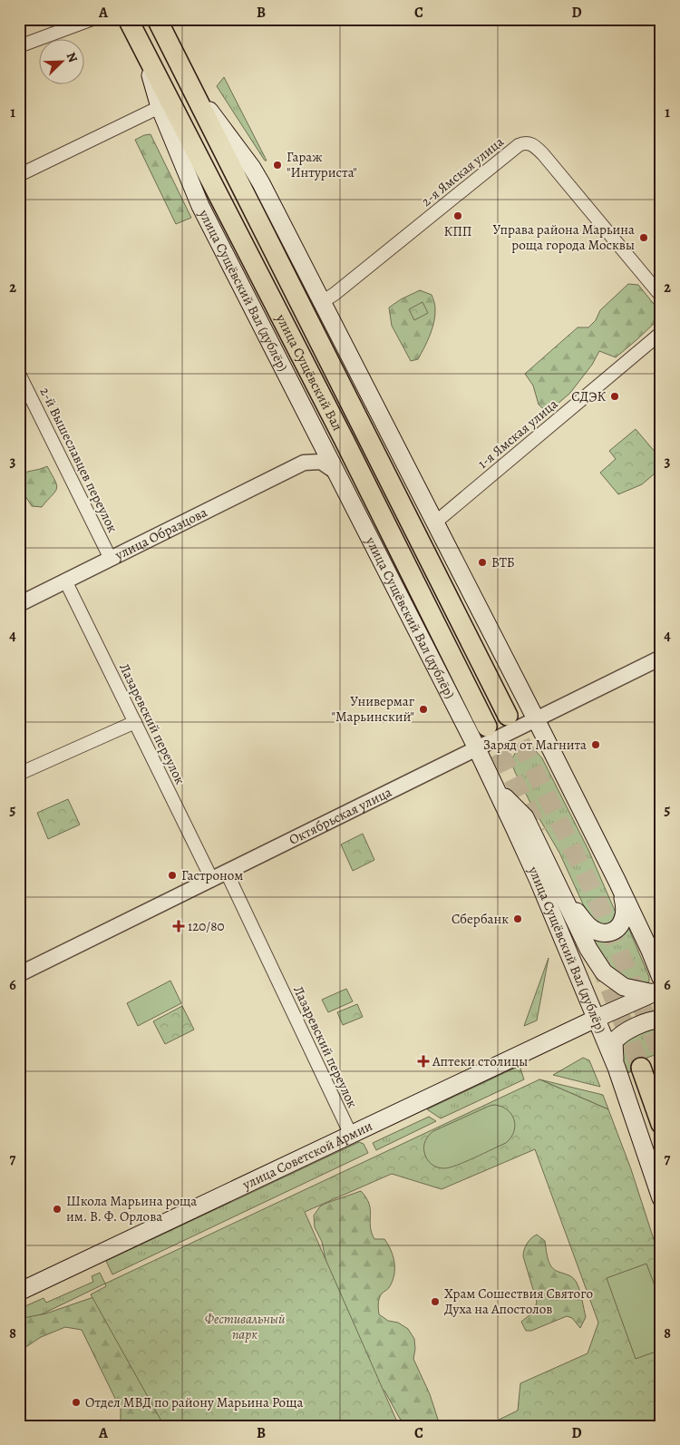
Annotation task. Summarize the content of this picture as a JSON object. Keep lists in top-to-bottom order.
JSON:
{
  "streets": {
    "main road": ["улица Сущёвский Вал (дублёр)", "улица Сущёвский Вал", "улица Советской Армии"],
    "street": [
      "2-я Ямская улица",
      "1-я Ямская улица",
      "2-й Вышеславцев переулок",
      "улица Образцова",
      "Лазаревский переулок",
      "Октябрьская улица"
    ]
  },
  "crossings": [
    ["улица Сущёвский Вал (дублёр)", "улица Сущёвский Вал"],
    ["улица Сущёвский Вал (дублёр)", "Октябрьская улица"],
    ["улица Сущёвский Вал (дублёр)", "улица Советской Армии"],
    ["2-й Вышеславцев переулок", "улица Образцова"],
    ["улица Образцова", "Лазаревский переулок"],
    ["Лазаревский переулок", "Октябрьская улица"],
    ["Лазаревский переулок", "улица Советской Армии"]
  ],
  "parks": ["Фестивальный парк"],
  "places": {
    "other": [
      "Гараж \"Интуриста\"",
      "КПП",
      "Управа района Марьина роща города Москвы",
      "СДЭК",
      "ВТБ",
      "Универмаг \"Марьинский\"",
      "Заряд от Магнита",
      "Гастроном",
      "Сбербанк",
      "Школа Марьина роща им. В. Ф. Орлова",
      "Храм Сошествия Святого Духа на Апостолов",
      "Отдел МВД по району Марьина Роща"
    ],
    "health": ["120/80", "Аптеки столицы"]
  },
  "north": "top right",
  "grid": {
    "columns": [
      "A",
      "B",
      "C",
      "D"
    ],
    "rows": [
      "1",
      "2",
      "3",
      "4",
      "5",
      "6",
      "7",
      "8"
    ]
  }
}
